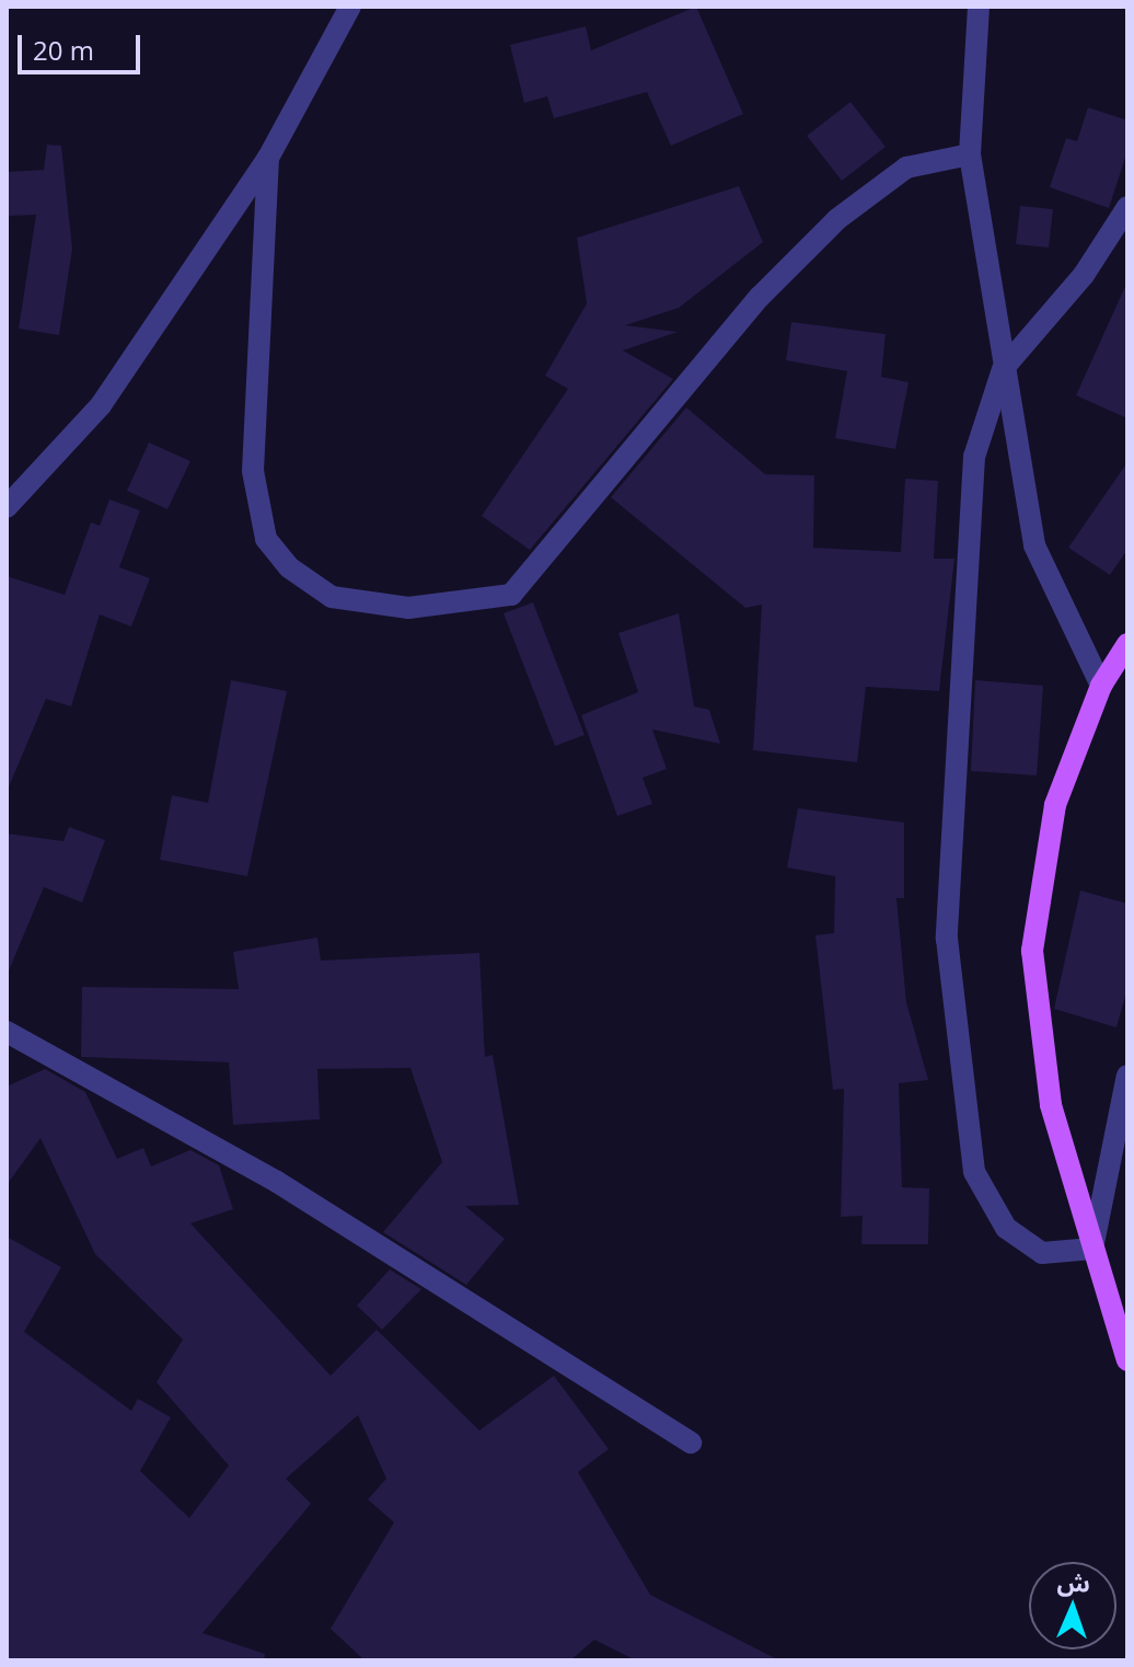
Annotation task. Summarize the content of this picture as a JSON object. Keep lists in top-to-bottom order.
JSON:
{
  "scale_bar": "20 m",
  "north": "top"
}
